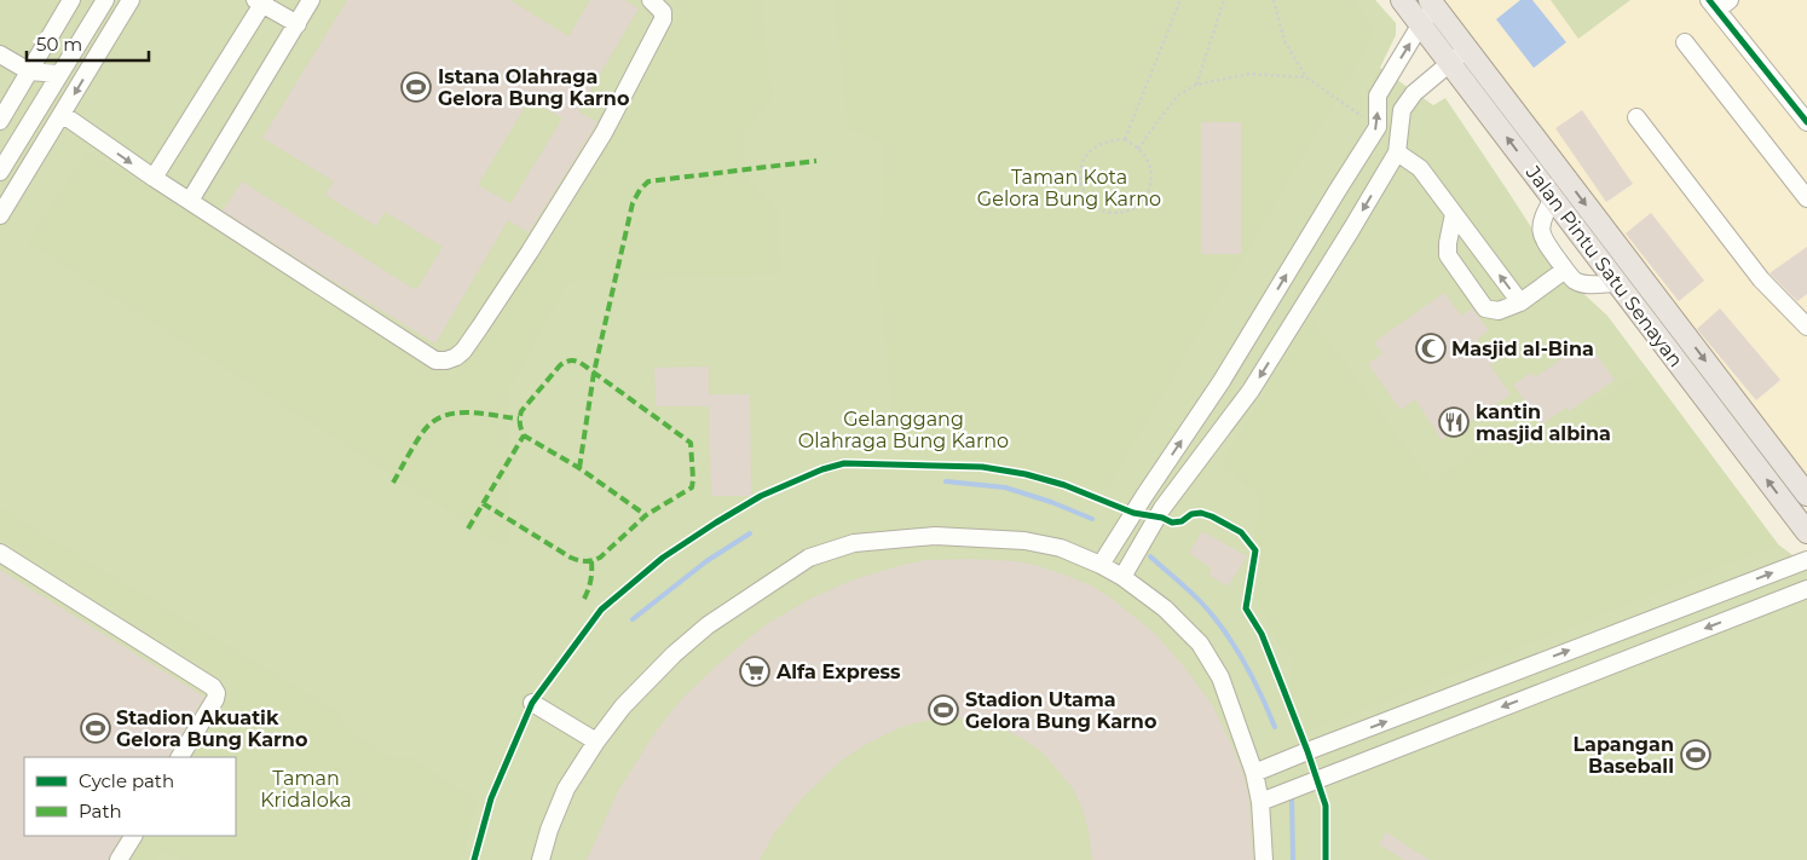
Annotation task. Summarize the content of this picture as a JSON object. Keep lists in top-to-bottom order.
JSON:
{
  "streets": {
    "main road": ["Jalan Pintu Satu Senayan"]
  },
  "parks": ["Taman Kota Gelora Bung Karno", "Gelanggang Olahraga Bung Karno", "Taman Kridaloka"],
  "places": {
    "sports": [
      "Istana Olahraga Gelora Bung Karno",
      "Stadion Utama Gelora Bung Karno",
      "Stadion Akuatik Gelora Bung Karno",
      "Lapangan Baseball"
    ],
    "mosque": ["Masjid al-Bina"],
    "restaurant": ["kantin masjid albina"],
    "supermarket": ["Alfa Express"]
  },
  "legend": ["Cycle path", "Path"],
  "scale_bar": "50 m"
}
